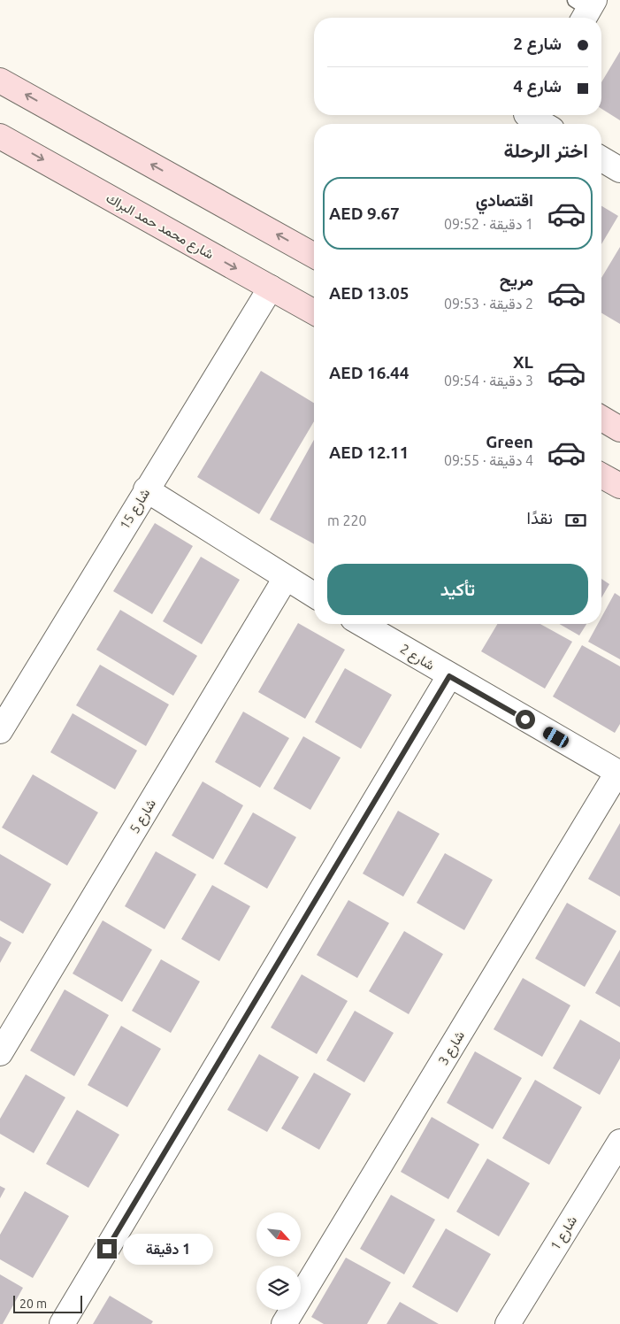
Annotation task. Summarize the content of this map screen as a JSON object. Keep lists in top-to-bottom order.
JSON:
{
  "streets": {
    "street": [
      "شارع محمد حمد البراك",
      "شارع 15",
      "شارع 2",
      "شارع 5",
      "شارع 3",
      "شارع 1"
    ]
  },
  "crossings": [
    ["شارع محمد حمد البراك", "شارع 15"],
    ["شارع 2", "شارع 3"]
  ],
  "scale_bar": "20 m",
  "north": "bottom right",
  "page": {
    "banner": ["شارع 2", "شارع 4"],
    "heading": "اختر الرحلة",
    "list": [
      {
        "name": "اقتصادي",
        "note": "1 دقيقة · 09:52",
        "value": "AED 9.67"
      },
      {
        "name": "مريح",
        "note": "2 دقيقة · 09:53",
        "value": "AED 13.05"
      },
      {
        "name": "XL",
        "note": "3 دقيقة · 09:54",
        "value": "AED 16.44"
      },
      {
        "name": "Green",
        "note": "4 دقيقة · 09:55",
        "value": "AED 12.11"
      }
    ],
    "pay": ["نقدًا", "220 m"],
    "buttons": "تأكيد",
    "bubble": "1 دقيقة",
    "scale": "20 m"
  }
}
